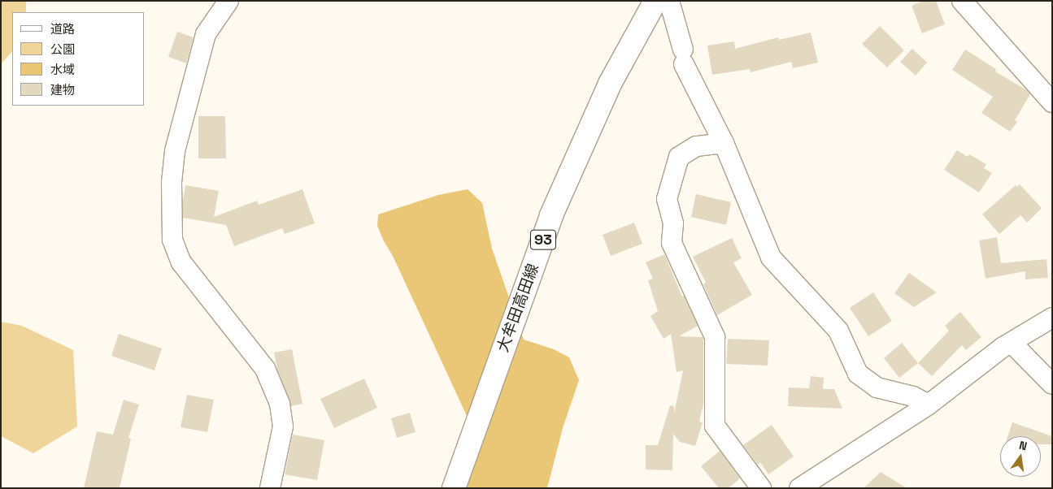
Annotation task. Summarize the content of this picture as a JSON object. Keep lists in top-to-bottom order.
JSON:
{
  "streets": {
    "main road": ["93", "大牟田高田線"]
  },
  "legend": [
    "道路",
    "公園",
    "水域",
    "建物"
  ],
  "north": "top"
}
